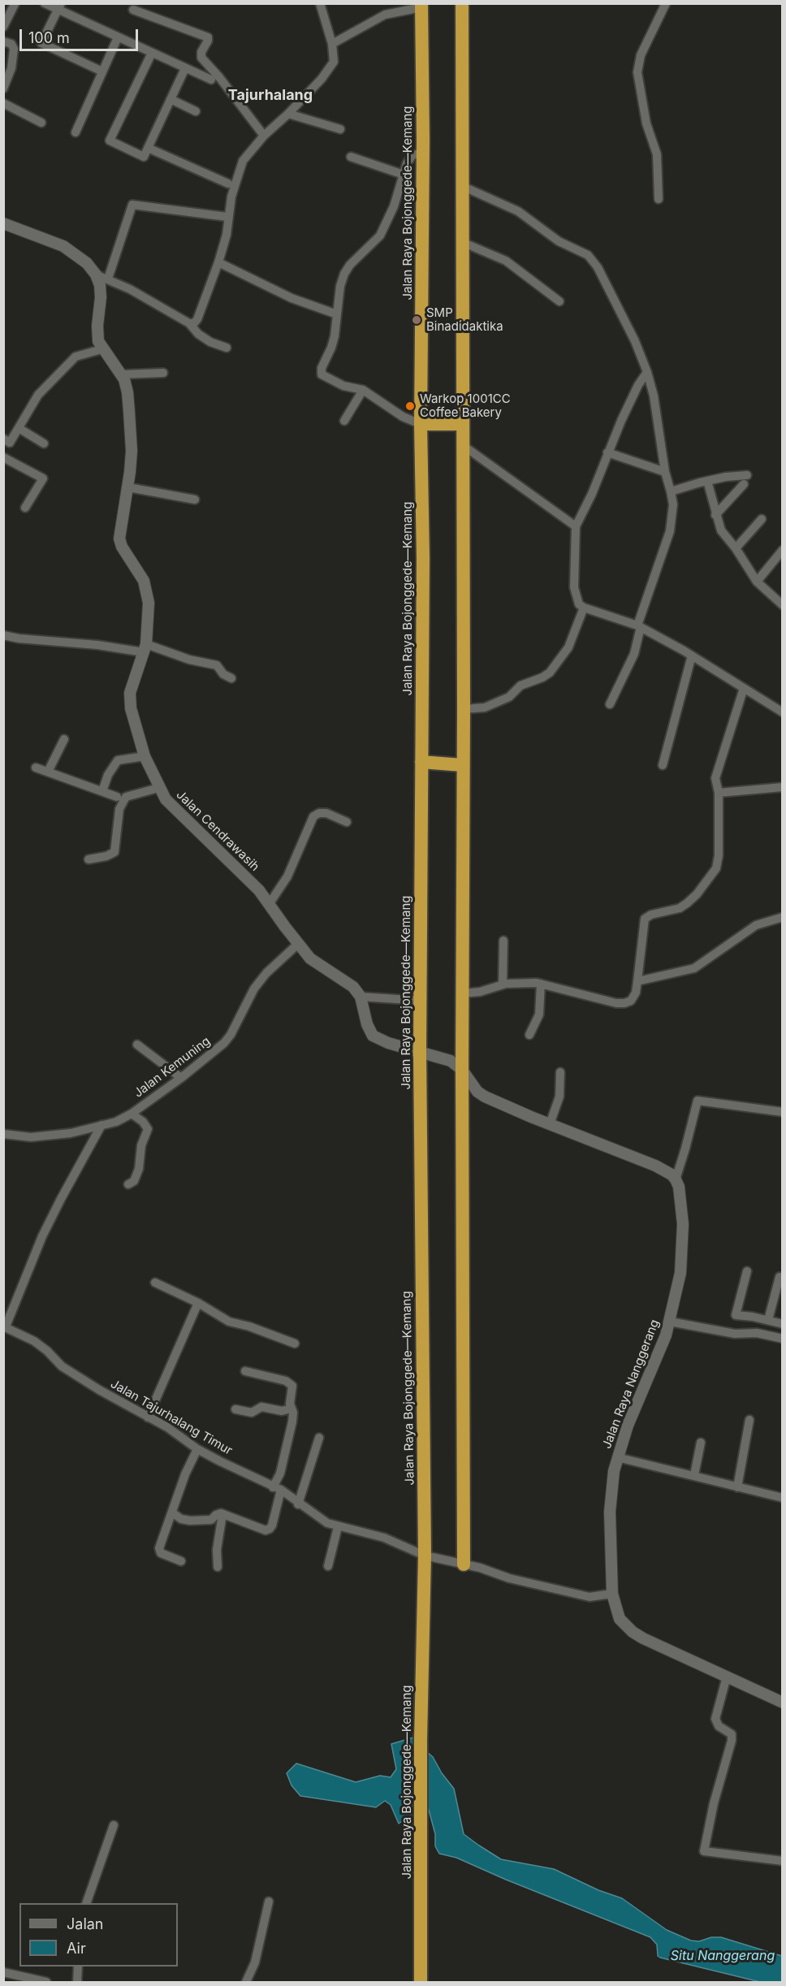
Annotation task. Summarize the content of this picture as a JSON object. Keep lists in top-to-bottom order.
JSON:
{
  "streets": {
    "highway": ["Jalan Raya Bojonggede—Kemang"],
    "street": [
      "Jalan Cendrawasih",
      "Jalan Kemuning",
      "Jalan Raya Nanggerang",
      "Jalan Tajurhalang Timur"
    ]
  },
  "crossings": [
    ["Jalan Raya Bojonggede—Kemang", "Jalan Tajurhalang Timur"],
    ["Jalan Cendrawasih", "Jalan Kemuning"],
    ["Jalan Raya Nanggerang", "Jalan Tajurhalang Timur"]
  ],
  "districts": ["Tajurhalang"],
  "water": ["Situ Nanggerang"],
  "places": ["SMP Binadidaktika", "Warkop 1001CC Coffee Bakery"],
  "legend": ["Jalan", "Air"],
  "scale_bar": "100 m"
}
